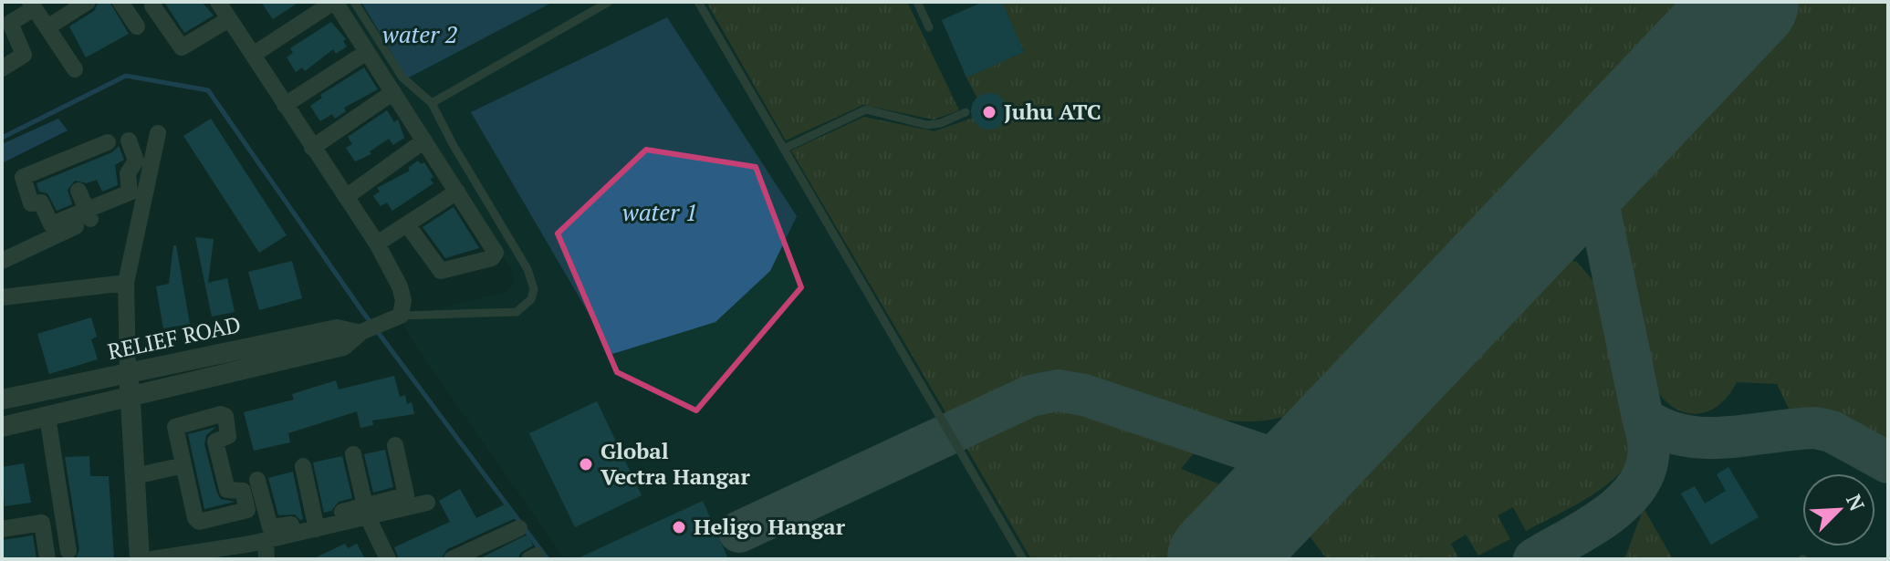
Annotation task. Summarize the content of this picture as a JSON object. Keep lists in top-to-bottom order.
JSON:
{
  "streets": {
    "street": ["RELIEF ROAD"]
  },
  "water": ["water 2", "water 1"],
  "places": ["Juhu ATC", "Global Vectra Hangar", "Heligo Hangar"],
  "north": "top right"
}
